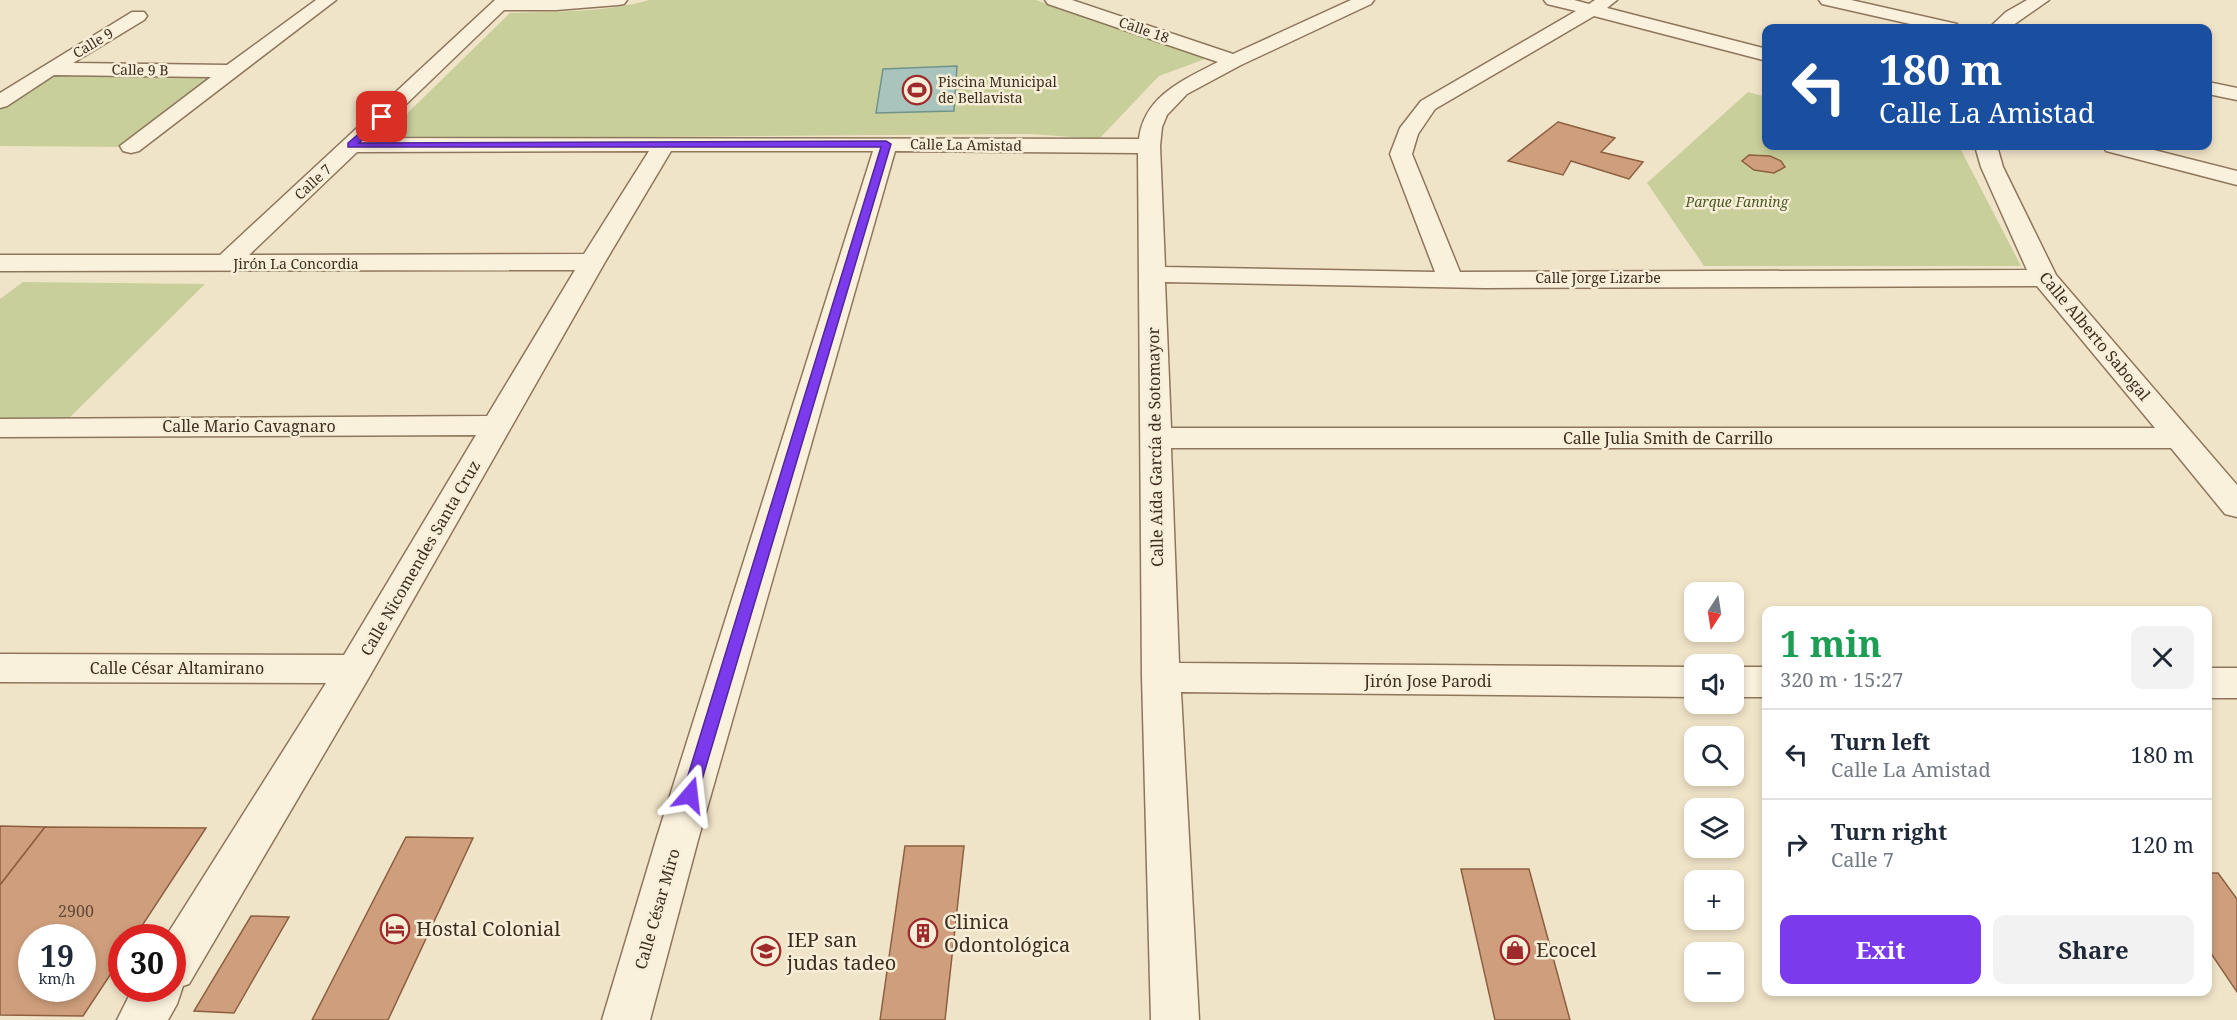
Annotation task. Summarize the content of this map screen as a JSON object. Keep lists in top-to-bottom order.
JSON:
{
  "streets": {
    "street": [
      "Calle 18",
      "Calle 9",
      "Calle 9 B",
      "Calle La Amistad",
      "Calle 7",
      "Jirón La Concordia",
      "Calle Jorge Lizarbe",
      "Calle Alberto Sabogal",
      "Calle Mario Cavagnaro",
      "Calle Julia Smith de Carrillo",
      "Calle Aída García de Sotomayor",
      "Calle Nicomendes Santa Cruz",
      "Calle César Altamirano",
      "Jirón Jose Parodi",
      "Calle César Miro"
    ]
  },
  "crossings": [
    ["Calle 18", "Calle Aída García de Sotomayor"],
    ["Calle 9", "Calle 9 B"],
    ["Calle La Amistad", "Calle 7"],
    ["Calle La Amistad", "Calle Aída García de Sotomayor"],
    ["Calle La Amistad", "Calle Nicomendes Santa Cruz"],
    ["Calle La Amistad", "Calle César Miro"],
    ["Calle 7", "Jirón La Concordia"],
    ["Jirón La Concordia", "Calle Nicomendes Santa Cruz"],
    ["Calle Jorge Lizarbe", "Calle Alberto Sabogal"],
    ["Calle Jorge Lizarbe", "Calle Aída García de Sotomayor"],
    ["Calle Alberto Sabogal", "Calle Julia Smith de Carrillo"],
    ["Calle Mario Cavagnaro", "Calle Nicomendes Santa Cruz"],
    ["Calle Julia Smith de Carrillo", "Calle Aída García de Sotomayor"],
    ["Calle Aída García de Sotomayor", "Jirón Jose Parodi"],
    ["Calle Nicomendes Santa Cruz", "Calle César Altamirano"]
  ],
  "parks": ["Parque Fanning"],
  "places": {
    "sports": ["Piscina Municipal de Bellavista"],
    "hotel": ["Hostal Colonial"],
    "building": ["Clinica Odontológica"],
    "shop": ["Ecocel"],
    "school or university": ["IEP san judas tadeo"]
  },
  "house_numbers": ["2900"],
  "north": "bottom",
  "page": {
    "turn": ["180 m", "Calle La Amistad"],
    "map_buttons": ["+", "−"],
    "heading": ["1 min", "320 m · 15:27"],
    "list": [
      {
        "name": "Turn left",
        "note": "Calle La Amistad",
        "value": "180 m"
      },
      {
        "name": "Turn right",
        "note": "Calle 7",
        "value": "120 m"
      }
    ],
    "buttons": ["Exit", "Share"],
    "speed": "19 km/h",
    "limit": "30"
  }
}
